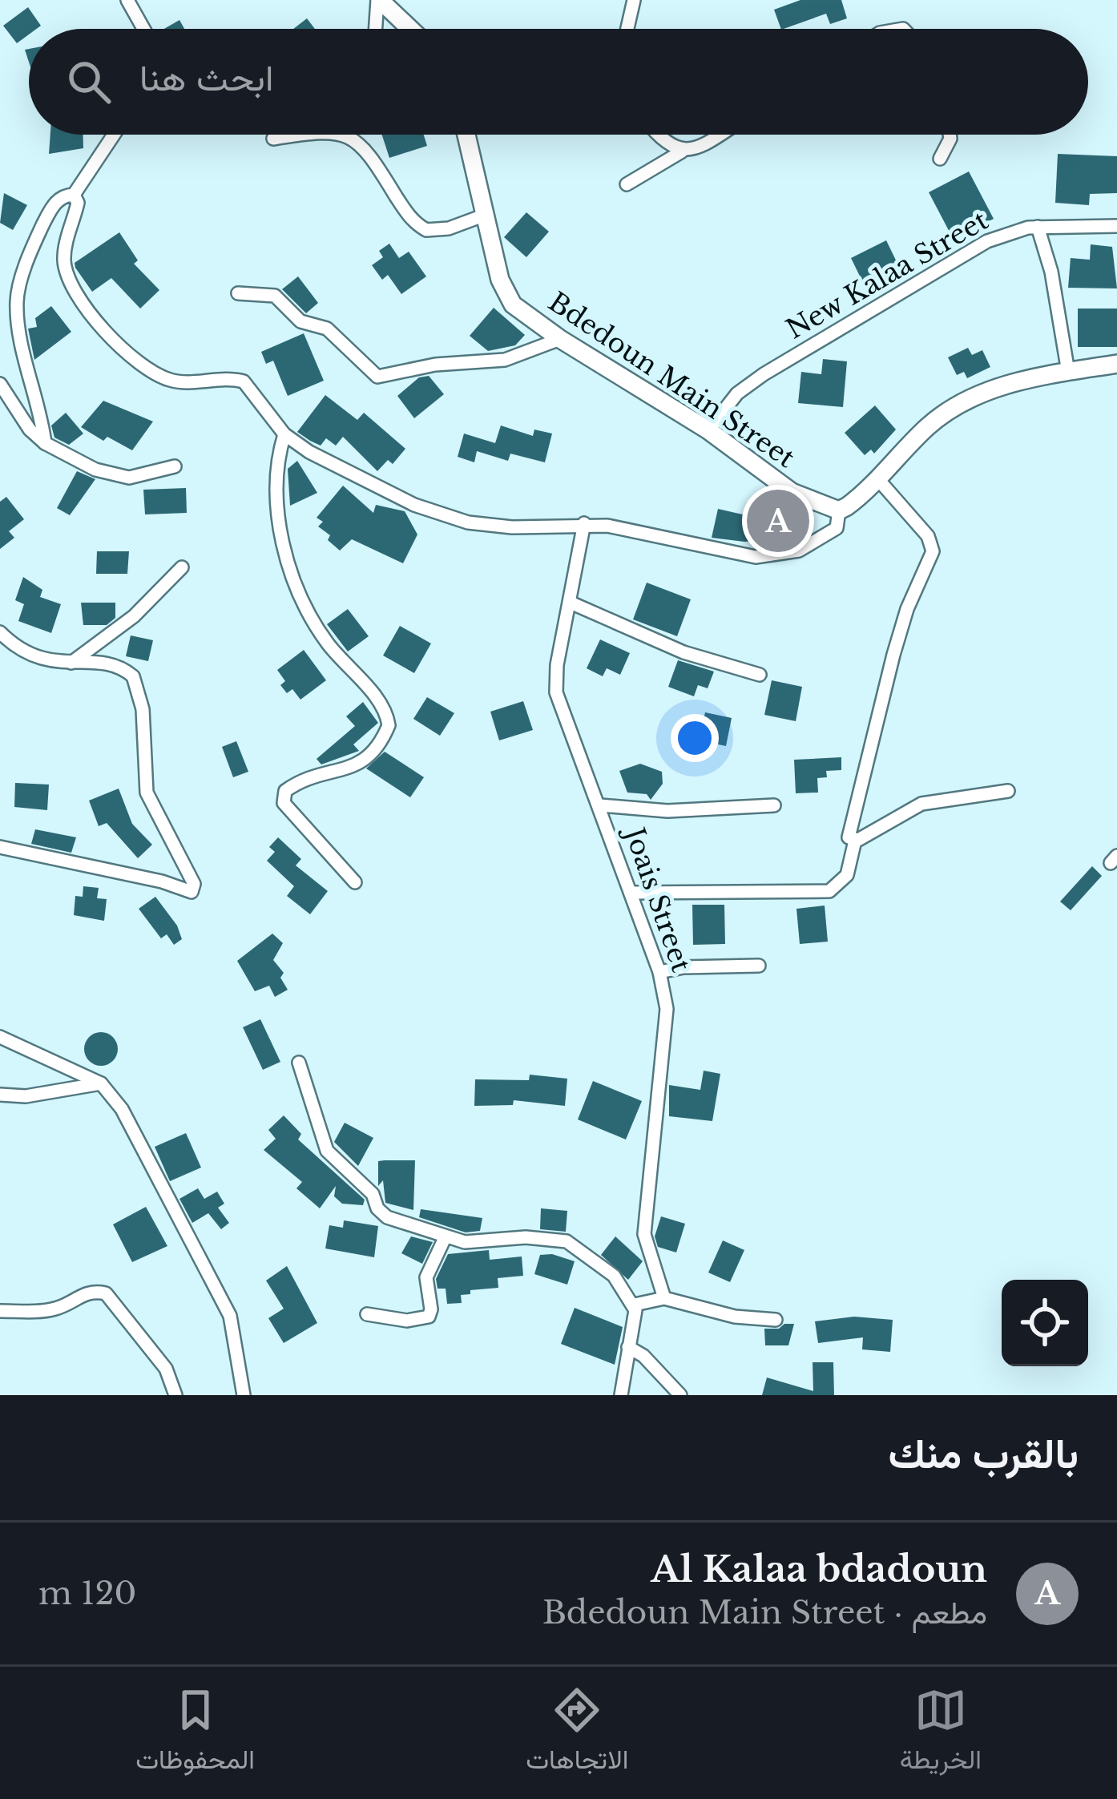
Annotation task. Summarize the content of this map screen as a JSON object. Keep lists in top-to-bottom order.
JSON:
{
  "streets": {
    "main road": ["Bdedoun Main Street"],
    "street": ["New Kalaa Street", "Joais Street"]
  },
  "crossings": [
    ["New Kalaa Street", "Bdedoun Main Street"]
  ],
  "page": {
    "search": "ابحث هنا",
    "pins": "A",
    "heading": "بالقرب منك",
    "list": [
      {
        "mark": "A",
        "name": "Al Kalaa bdadoun",
        "note": "مطعم · Bdedoun Main Street",
        "value": "120 m"
      }
    ],
    "nav": ["الخريطة", "الاتجاهات", "المحفوظات"]
  }
}
